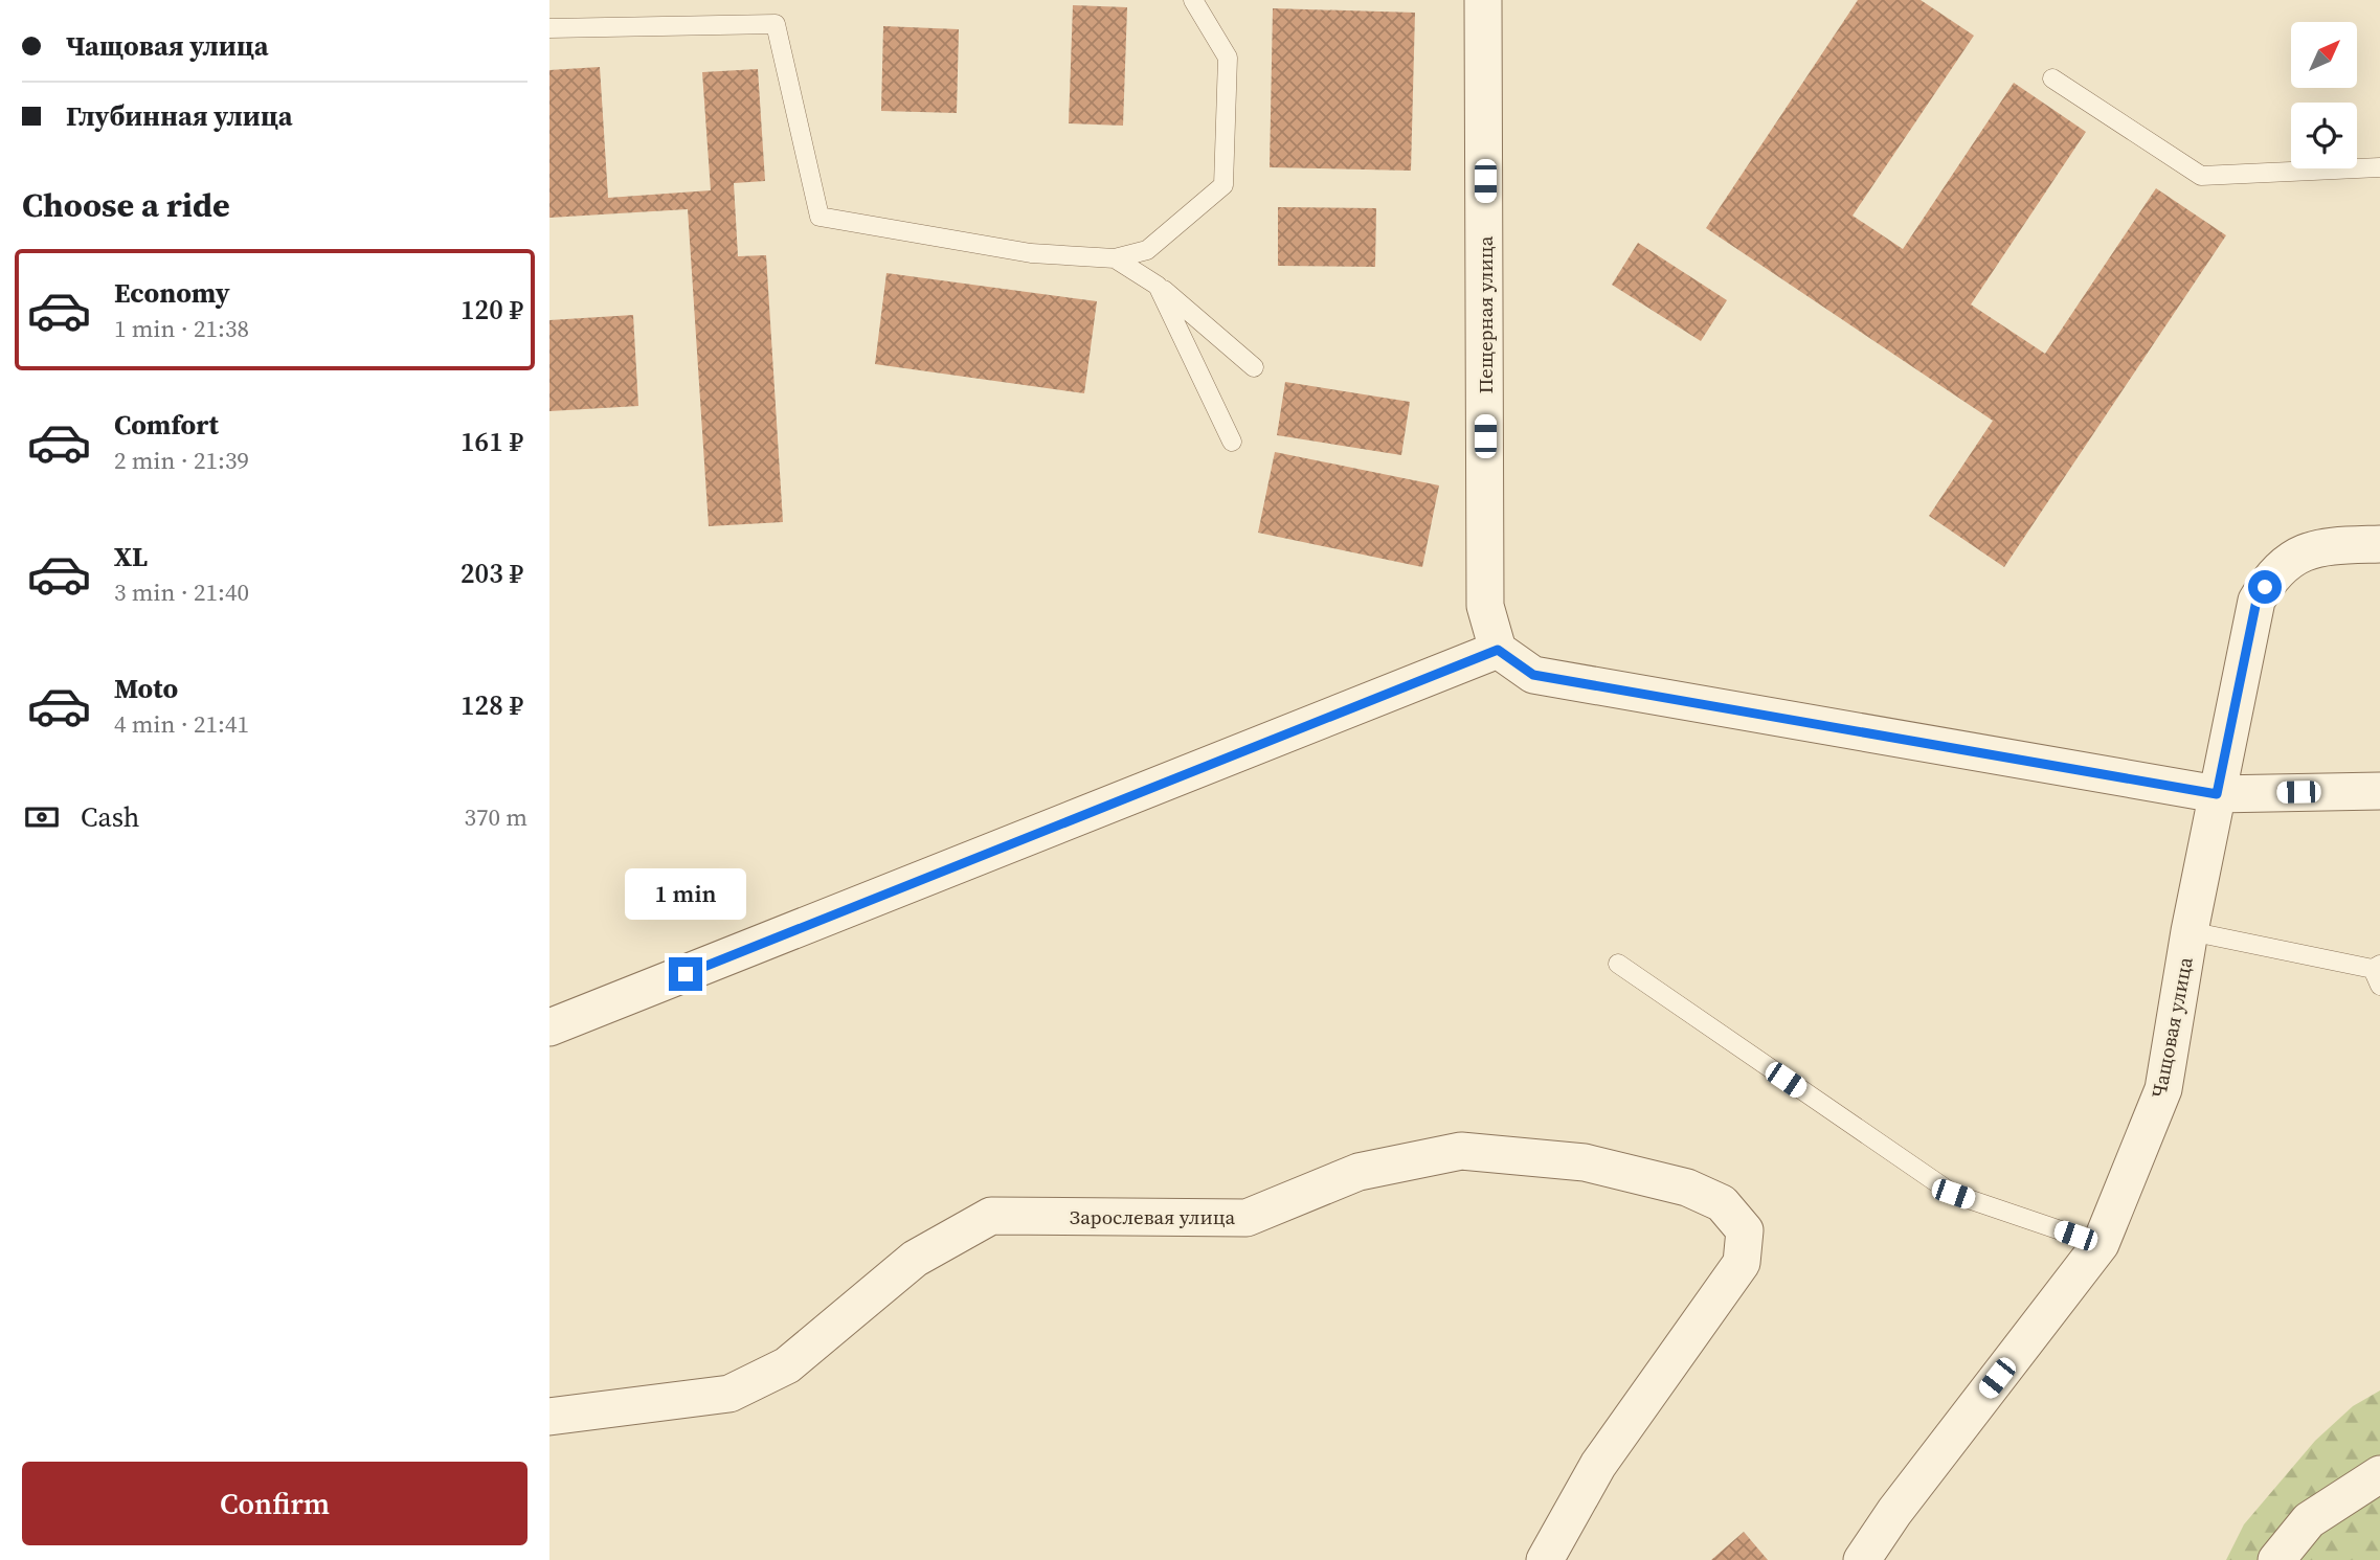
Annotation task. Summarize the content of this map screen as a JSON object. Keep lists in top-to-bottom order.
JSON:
{
  "streets": {
    "street": ["Пещерная улица", "Чащовая улица", "Зарослевая улица"]
  },
  "north": "top right",
  "page": {
    "banner": ["Чащовая улица", "Глубинная улица"],
    "heading": "Choose a ride",
    "list": [
      {
        "name": "Economy",
        "note": "1 min · 21:38",
        "value": "120 ₽"
      },
      {
        "name": "Comfort",
        "note": "2 min · 21:39",
        "value": "161 ₽"
      },
      {
        "name": "XL",
        "note": "3 min · 21:40",
        "value": "203 ₽"
      },
      {
        "name": "Moto",
        "note": "4 min · 21:41",
        "value": "128 ₽"
      }
    ],
    "pay": ["Cash", "370 m"],
    "bubble": "1 min",
    "buttons": "Confirm"
  }
}
